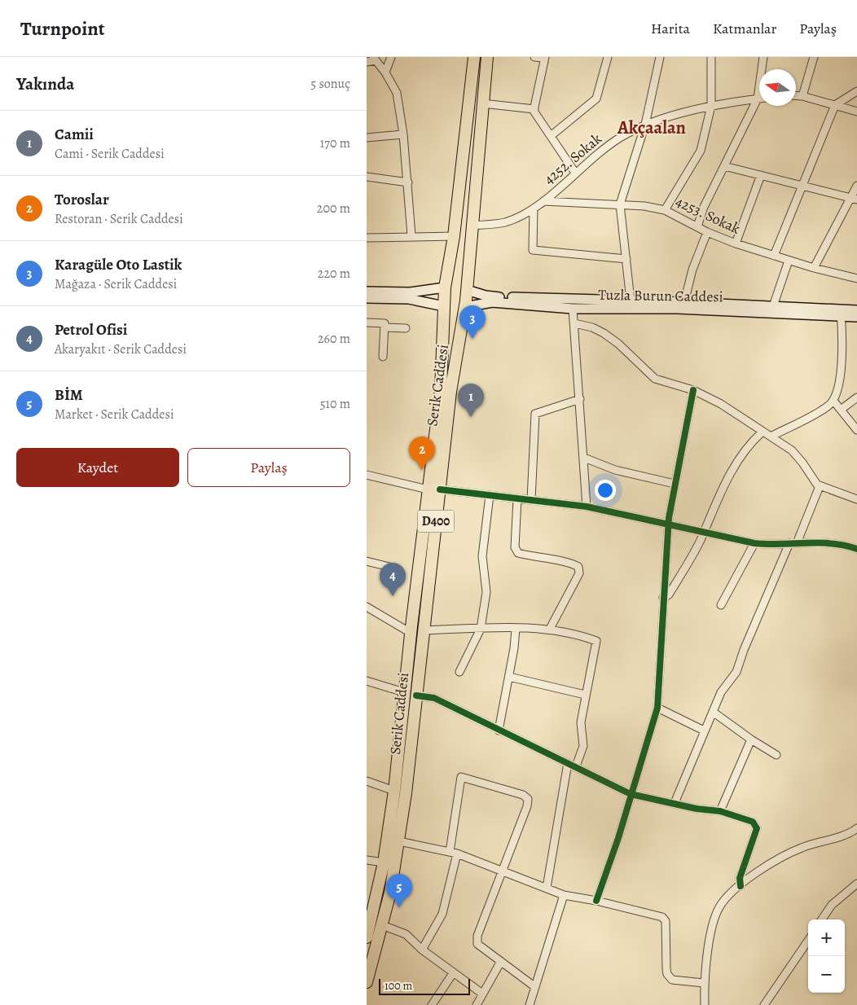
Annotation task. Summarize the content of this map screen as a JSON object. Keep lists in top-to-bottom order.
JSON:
{
  "streets": {
    "highway": ["Serik Caddesi", "D400"],
    "main road": ["Tuzla Burun Caddesi"],
    "street": ["4252. Sokak", "4253. Sokak"]
  },
  "crossings": [
    ["4252. Sokak", "4253. Sokak"],
    ["4252. Sokak", "Serik Caddesi"],
    ["Tuzla Burun Caddesi", "Serik Caddesi"]
  ],
  "districts": ["Akçaalan"],
  "scale_bar": "100 m",
  "north": "left",
  "page": {
    "header": "Turnpoint",
    "nav": ["Harita", "Katmanlar", "Paylaş"],
    "heading": ["Yakında", "5 sonuç"],
    "list": [
      {
        "mark": "1",
        "name": "Camii",
        "note": "Cami · Serik Caddesi",
        "value": "170 m"
      },
      {
        "mark": "2",
        "name": "Toroslar",
        "note": "Restoran · Serik Caddesi",
        "value": "200 m"
      },
      {
        "mark": "3",
        "name": "Karagüle Oto Lastik",
        "note": "Mağaza · Serik Caddesi",
        "value": "220 m"
      },
      {
        "mark": "4",
        "name": "Petrol Ofisi",
        "note": "Akaryakıt · Serik Caddesi",
        "value": "260 m"
      },
      {
        "mark": "5",
        "name": "BİM",
        "note": "Market · Serik Caddesi",
        "value": "510 m"
      }
    ],
    "pins": [
      "3",
      "1",
      "2",
      "4",
      "5"
    ],
    "buttons": ["Kaydet", "Paylaş"],
    "map_buttons": ["+", "−"],
    "scale": "100 m"
  }
}
